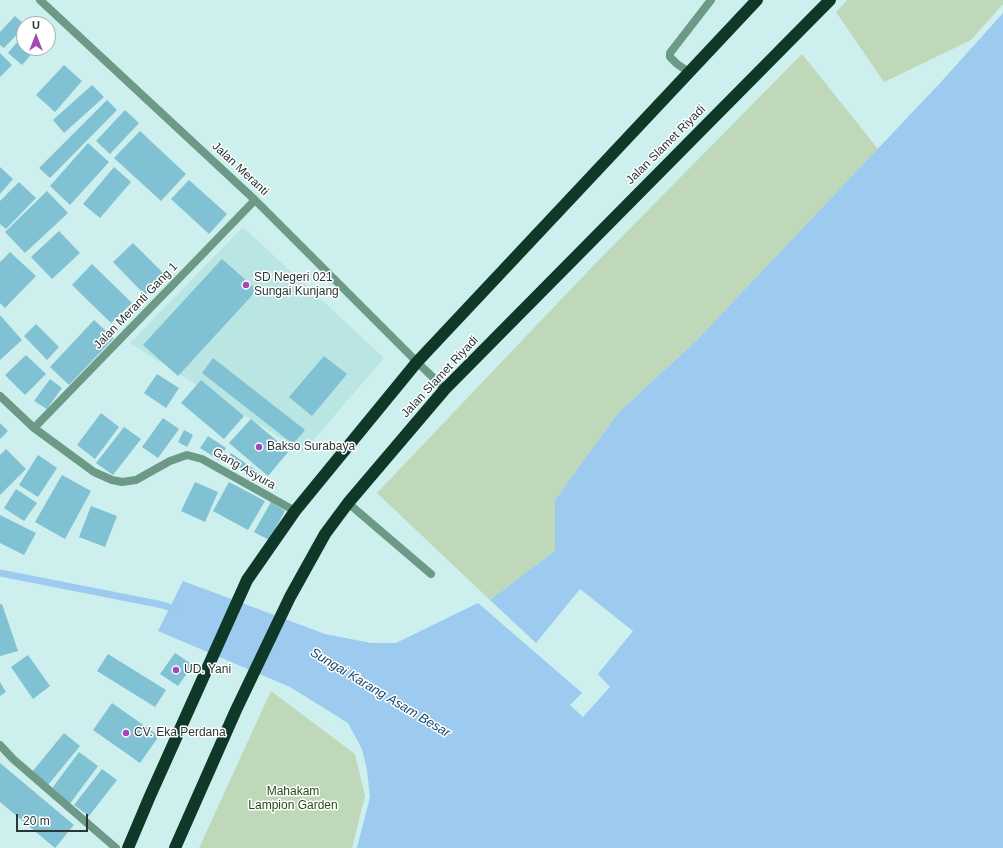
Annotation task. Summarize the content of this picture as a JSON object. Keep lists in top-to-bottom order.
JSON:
{
  "streets": {
    "highway": ["Jalan Slamet Riyadi"],
    "street": ["Jalan Meranti", "Jalan Meranti Gang 1", "Gang Asyura"]
  },
  "crossings": [
    ["Jalan Slamet Riyadi", "Jalan Meranti"],
    ["Jalan Slamet Riyadi", "Gang Asyura"],
    ["Jalan Meranti", "Jalan Meranti Gang 1"],
    ["Jalan Meranti Gang 1", "Gang Asyura"]
  ],
  "water": ["Sungai Karang Asam Besar"],
  "parks": ["Mahakam Lampion Garden"],
  "places": [
    "SD Negeri 021 Sungai Kunjang",
    "Bakso Surabaya",
    "UD. Yani",
    "CV. Eka Perdana"
  ],
  "scale_bar": "20 m",
  "north": "top"
}
